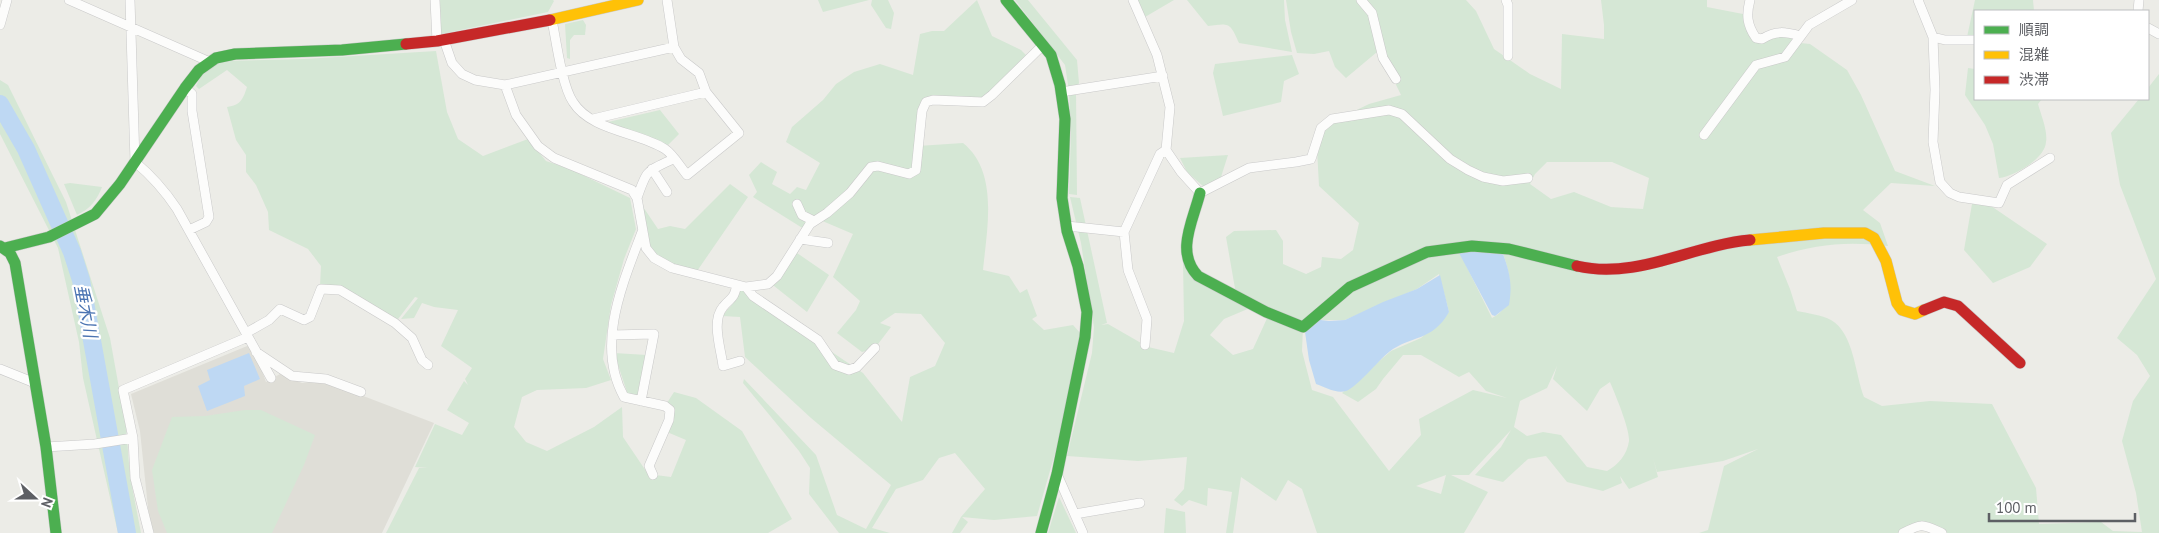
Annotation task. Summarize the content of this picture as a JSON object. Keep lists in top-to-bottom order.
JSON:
{
  "water": ["垂木川"],
  "legend": ["順調", "混雑", "渋滞"],
  "scale_bar": "100 m",
  "north": "right"
}
